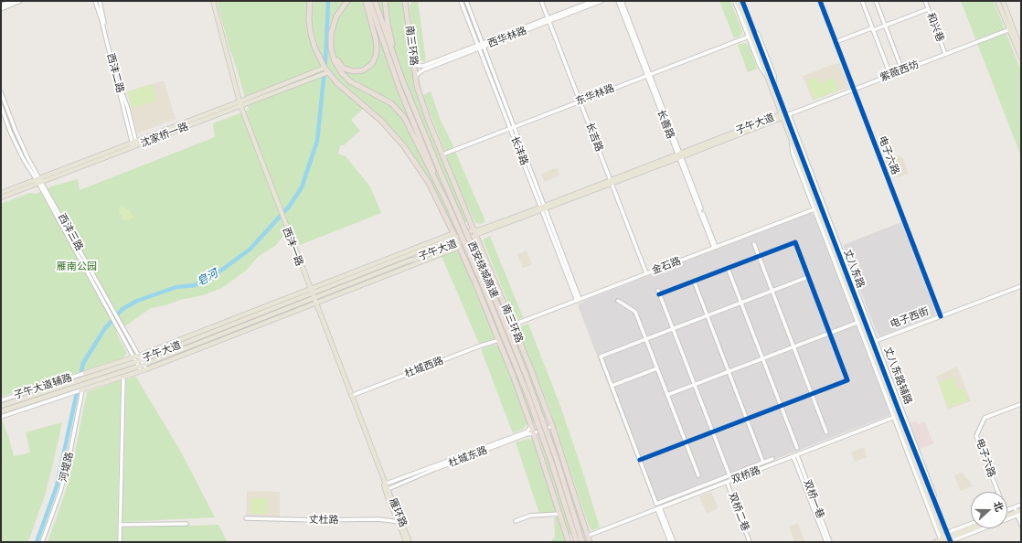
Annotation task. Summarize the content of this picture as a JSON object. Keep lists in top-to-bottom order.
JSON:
{
  "streets": {
    "highway": ["南三环路", "西安绕城高速"],
    "main road": [
      "子午大道",
      "沈家桥一路",
      "西沣一路",
      "丈八东路",
      "雁环路"
    ],
    "street": [
      "和兴巷",
      "西华林路",
      "紫薇西坊",
      "西沣二路",
      "东华林路",
      "长善路",
      "长吉路",
      "长沣路",
      "电子六路",
      "西沣三路",
      "金石路",
      "电子西街",
      "杜城西路",
      "丈八东路辅路",
      "子午大道辅路",
      "杜城东路",
      "河堤路",
      "双桥路",
      "双桥一巷",
      "双桥二巷",
      "丈杜路"
    ]
  },
  "crossings": [
    ["和兴巷", "紫薇西坊"],
    ["西华林路", "南三环路"],
    ["西华林路", "长吉路"],
    ["西华林路", "长沣路"],
    ["南三环路", "东华林路"],
    ["南三环路", "子午大道"],
    ["南三环路", "沈家桥一路"],
    ["南三环路", "金石路"],
    ["南三环路", "杜城西路"],
    ["南三环路", "杜城东路"],
    ["南三环路", "双桥路"],
    ["紫薇西坊", "子午大道"],
    ["紫薇西坊", "电子六路"],
    ["紫薇西坊", "丈八东路"],
    ["紫薇西坊", "丈八东路辅路"],
    ["西沣二路", "沈家桥一路"],
    ["东华林路", "长善路"],
    ["东华林路", "长吉路"],
    ["东华林路", "长沣路"],
    ["东华林路", "丈八东路"],
    ["长善路", "子午大道"],
    ["长善路", "金石路"],
    ["子午大道", "长吉路"],
    ["子午大道", "长沣路"],
    ["子午大道", "西沣三路"],
    ["子午大道", "西沣一路"],
    ["子午大道", "丈八东路"],
    ["子午大道", "丈八东路辅路"],
    ["子午大道", "子午大道辅路"],
    ["沈家桥一路", "西沣三路"],
    ["沈家桥一路", "西沣一路"],
    ["长吉路", "金石路"],
    ["长沣路", "金石路"],
    ["电子六路", "电子西街"],
    ["西沣一路", "杜城西路"],
    ["西沣一路", "杜城东路"],
    ["西沣一路", "雁环路"],
    ["金石路", "丈八东路"],
    ["丈八东路", "电子西街"],
    ["丈八东路", "丈八东路辅路"],
    ["丈八东路", "双桥路"],
    ["电子西街", "丈八东路辅路"],
    ["子午大道辅路", "河堤路"],
    ["杜城东路", "雁环路"],
    ["双桥路", "双桥一巷"],
    ["双桥路", "双桥二巷"],
    ["雁环路", "丈杜路"]
  ],
  "water": ["皂河"],
  "parks": ["雁南公园"],
  "north": "right"
}
